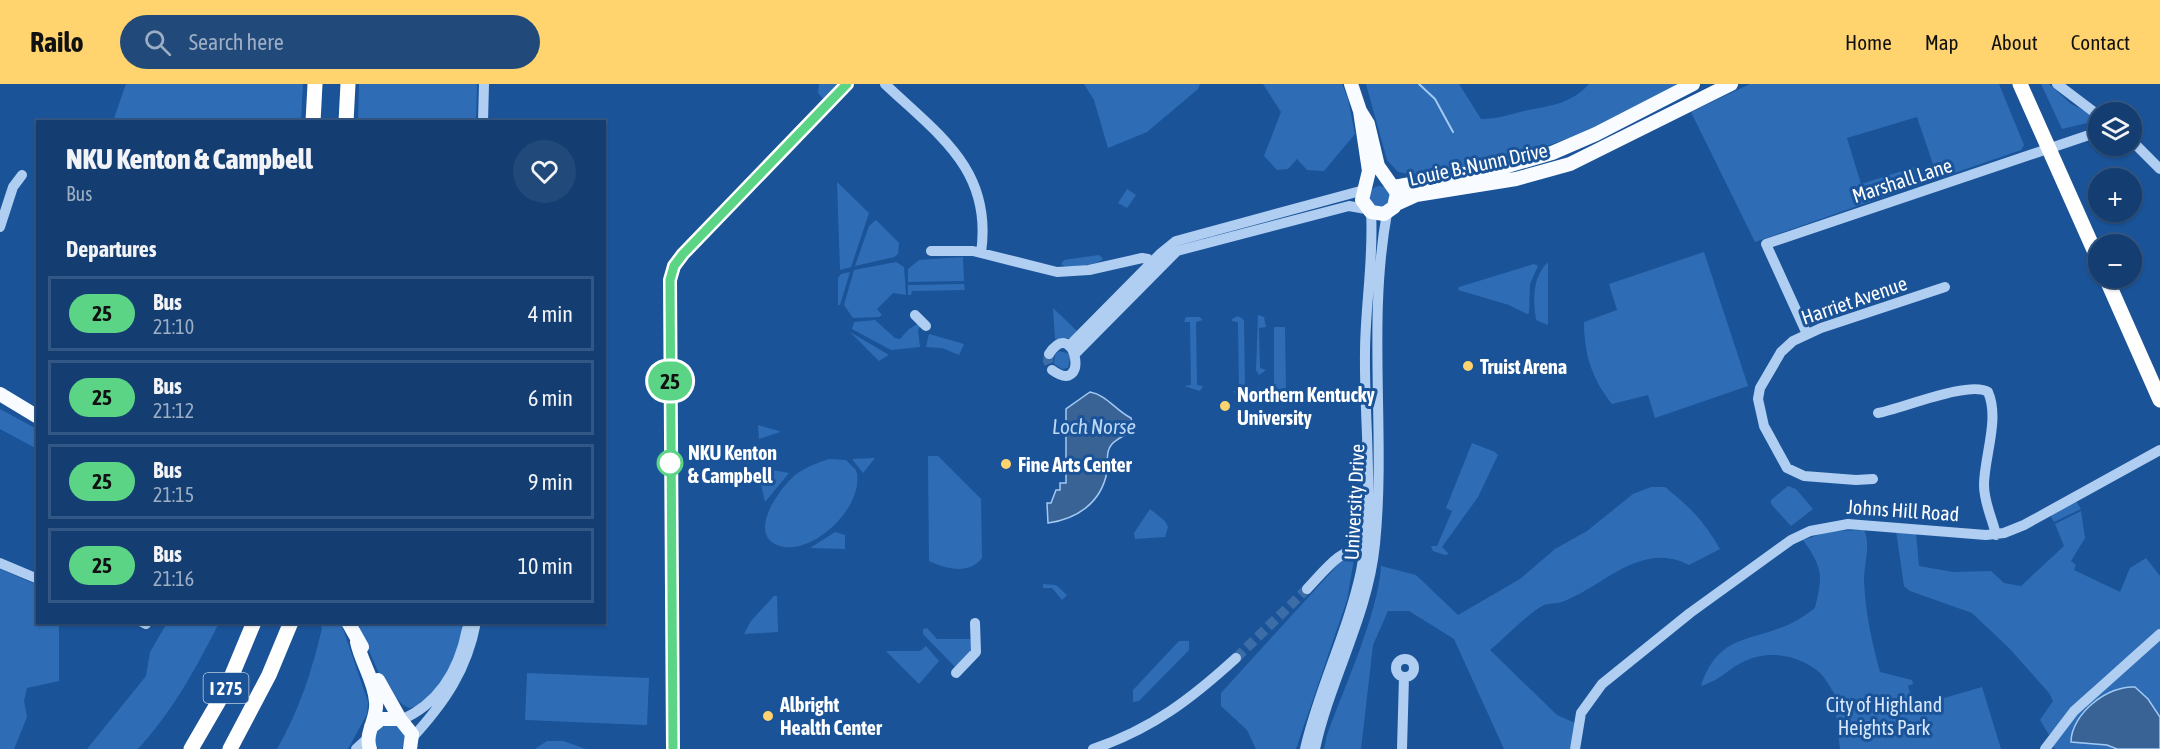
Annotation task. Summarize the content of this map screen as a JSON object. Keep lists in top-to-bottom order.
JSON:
{
  "streets": {
    "highway": ["I 275"],
    "main road": ["Louie B. Nunn Drive", "University Drive"],
    "street": ["Marshall Lane", "Harriet Avenue", "Johns Hill Road"]
  },
  "crossings": [
    ["Louie B. Nunn Drive", "University Drive"],
    ["Marshall Lane", "Harriet Avenue"]
  ],
  "water": ["Loch Norse"],
  "parks": ["City of Highland Heights Park"],
  "places": [
    "Truist Arena",
    "Northern Kentucky University",
    "NKU Kenton & Campbell",
    "Fine Arts Center",
    "Albright Health Center"
  ],
  "lines": ["bus line 25"],
  "page": {
    "header": "Railo",
    "search": "Search here",
    "nav": [
      "Home",
      "Map",
      "About",
      "Contact"
    ],
    "on_map": "25",
    "map_buttons": ["+", "−"],
    "heading": [
      ["NKU Kenton & Campbell", "Bus"],
      "Departures"
    ],
    "list": [
      {
        "mark": "25",
        "name": "Bus",
        "note": "21:10",
        "value": "4 min"
      },
      {
        "mark": "25",
        "name": "Bus",
        "note": "21:12",
        "value": "6 min"
      },
      {
        "mark": "25",
        "name": "Bus",
        "note": "21:15",
        "value": "9 min"
      },
      {
        "mark": "25",
        "name": "Bus",
        "note": "21:16",
        "value": "10 min"
      }
    ]
  }
}
